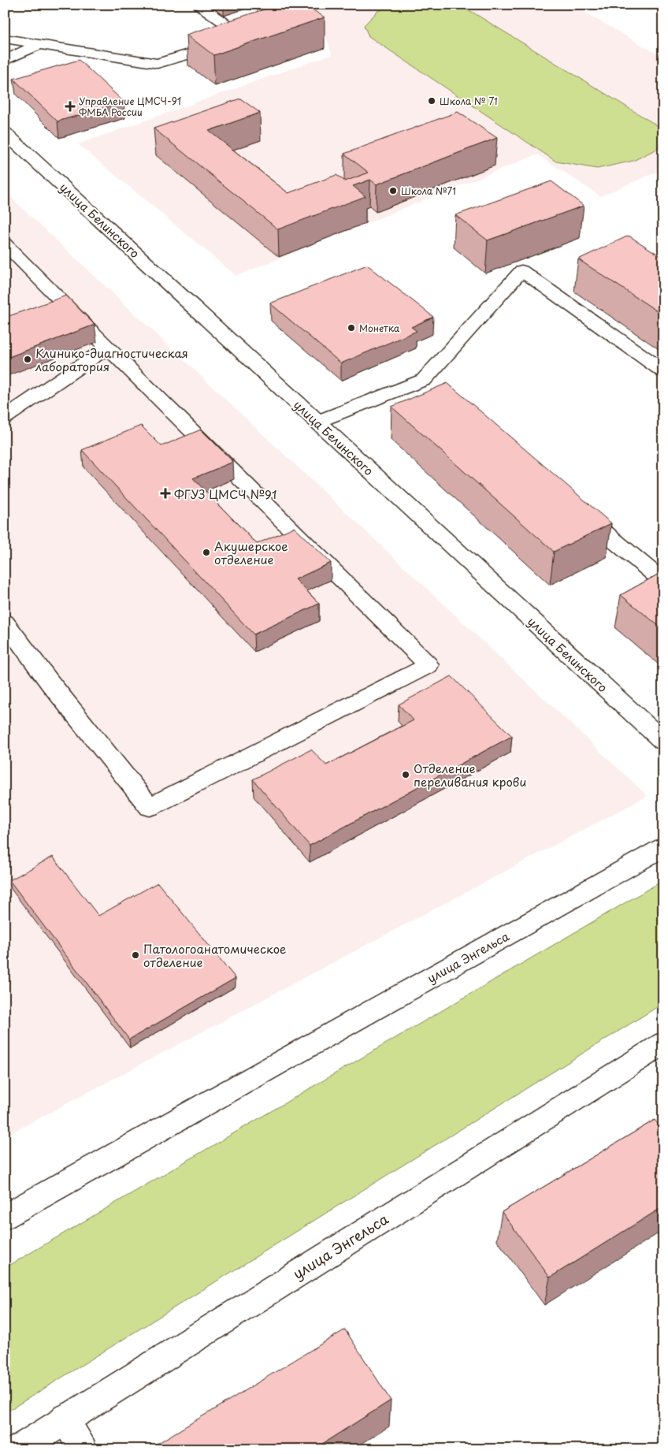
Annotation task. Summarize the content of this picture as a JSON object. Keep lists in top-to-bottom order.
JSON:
{
  "streets": {
    "street": ["улица Белинского", "улица Энгельса"]
  },
  "places": {
    "other": [
      "Школа № 71",
      "Школа №71",
      "Монетка",
      "Клинико-диагностическая лаборатория",
      "Акушерское отделение",
      "Отделение переливания крови",
      "Патологоанатомическое отделение"
    ],
    "health": ["Управление ЦМСЧ-91 ФМБА России", "ФГУЗ ЦМСЧ №91"]
  }
}
